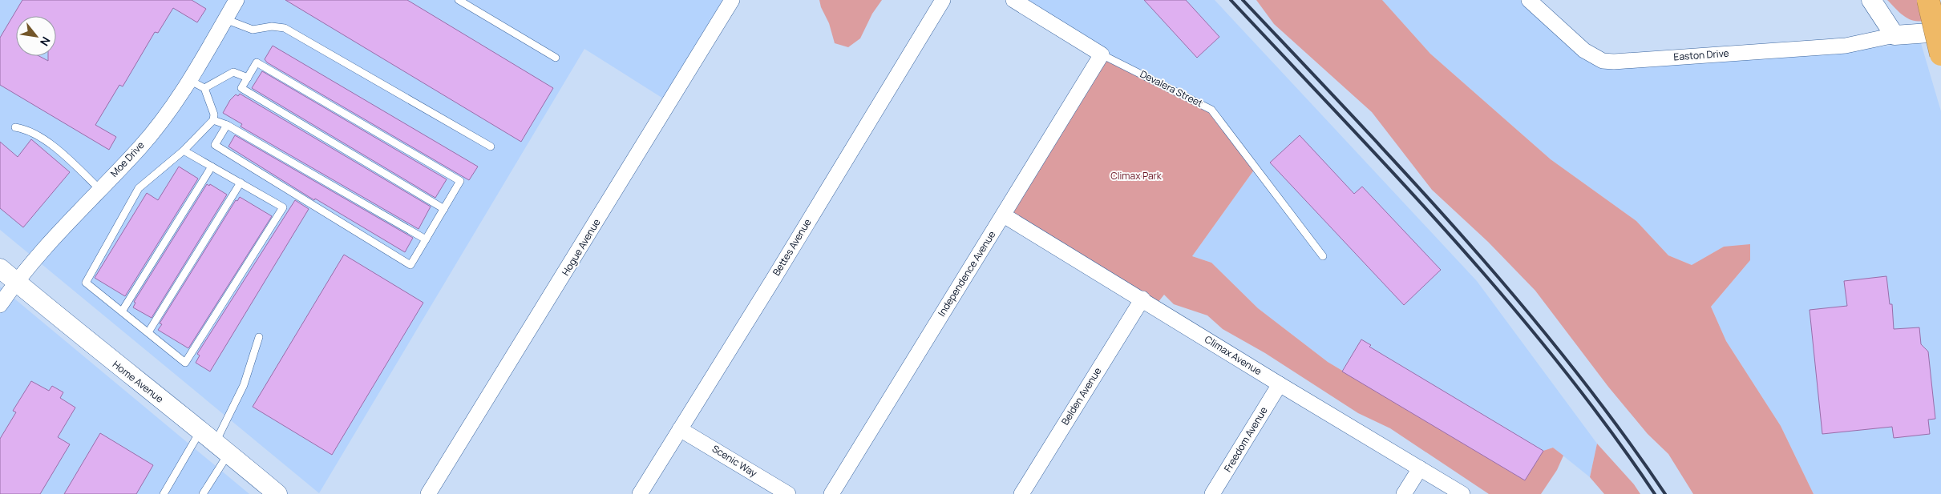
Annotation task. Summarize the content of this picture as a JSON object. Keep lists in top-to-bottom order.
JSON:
{
  "streets": {
    "street": [
      "Easton Drive",
      "Devalera Street",
      "Moe Drive",
      "Hogue Avenue",
      "Bettes Avenue",
      "Independence Avenue",
      "Climax Avenue",
      "Home Avenue",
      "Belden Avenue",
      "Freedom Avenue",
      "Scenic Way"
    ]
  },
  "crossings": [
    ["Devalera Street", "Independence Avenue"],
    ["Moe Drive", "Home Avenue"],
    ["Bettes Avenue", "Scenic Way"],
    ["Independence Avenue", "Climax Avenue"],
    ["Climax Avenue", "Belden Avenue"],
    ["Climax Avenue", "Freedom Avenue"]
  ],
  "parks": ["Climax Park"],
  "north": "bottom right"
}
